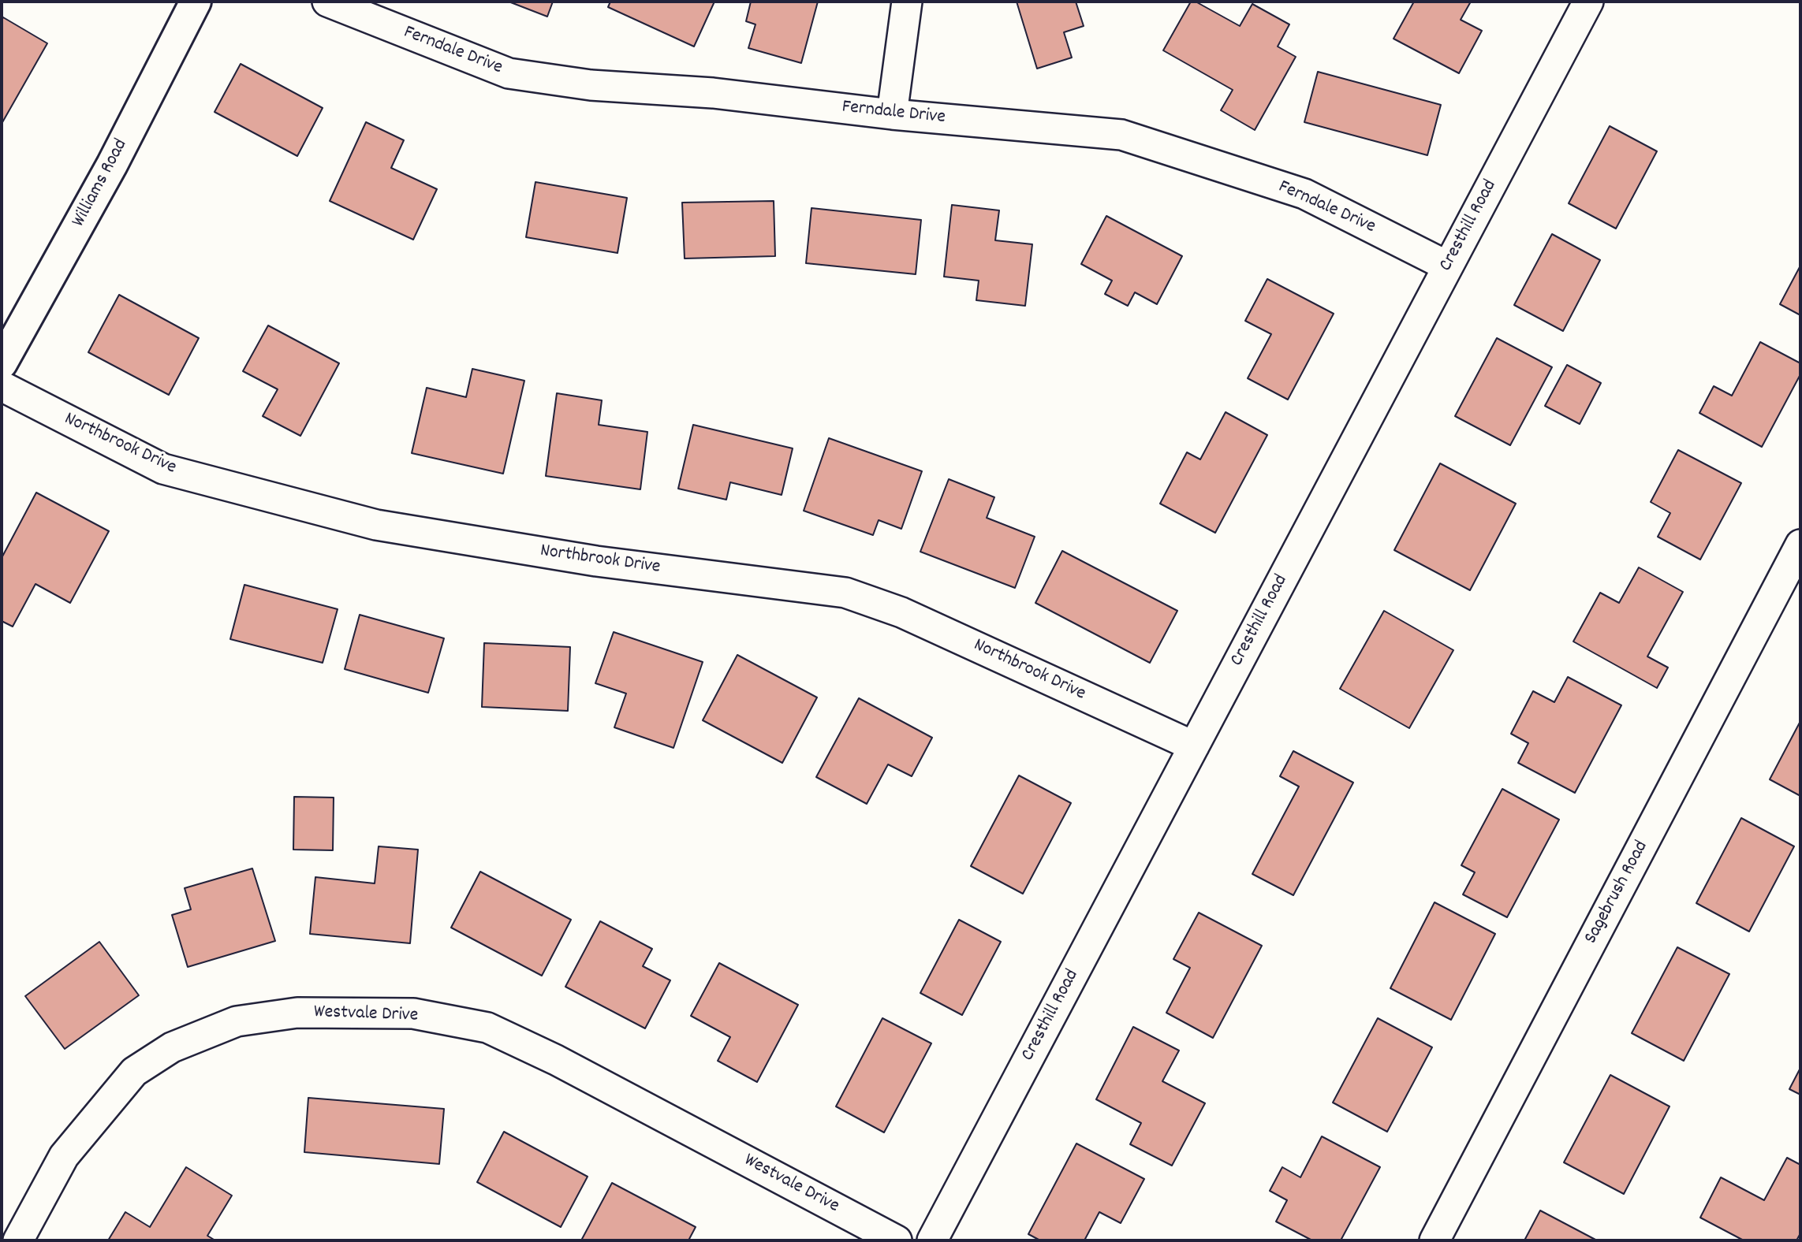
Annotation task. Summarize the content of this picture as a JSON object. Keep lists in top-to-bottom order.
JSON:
{
  "streets": {
    "street": [
      "Ferndale Drive",
      "Williams Road",
      "Cresthill Road",
      "Northbrook Drive",
      "Sagebrush Road",
      "Westvale Drive"
    ]
  },
  "crossings": [
    ["Ferndale Drive", "Cresthill Road"],
    ["Cresthill Road", "Northbrook Drive"]
  ]
}
